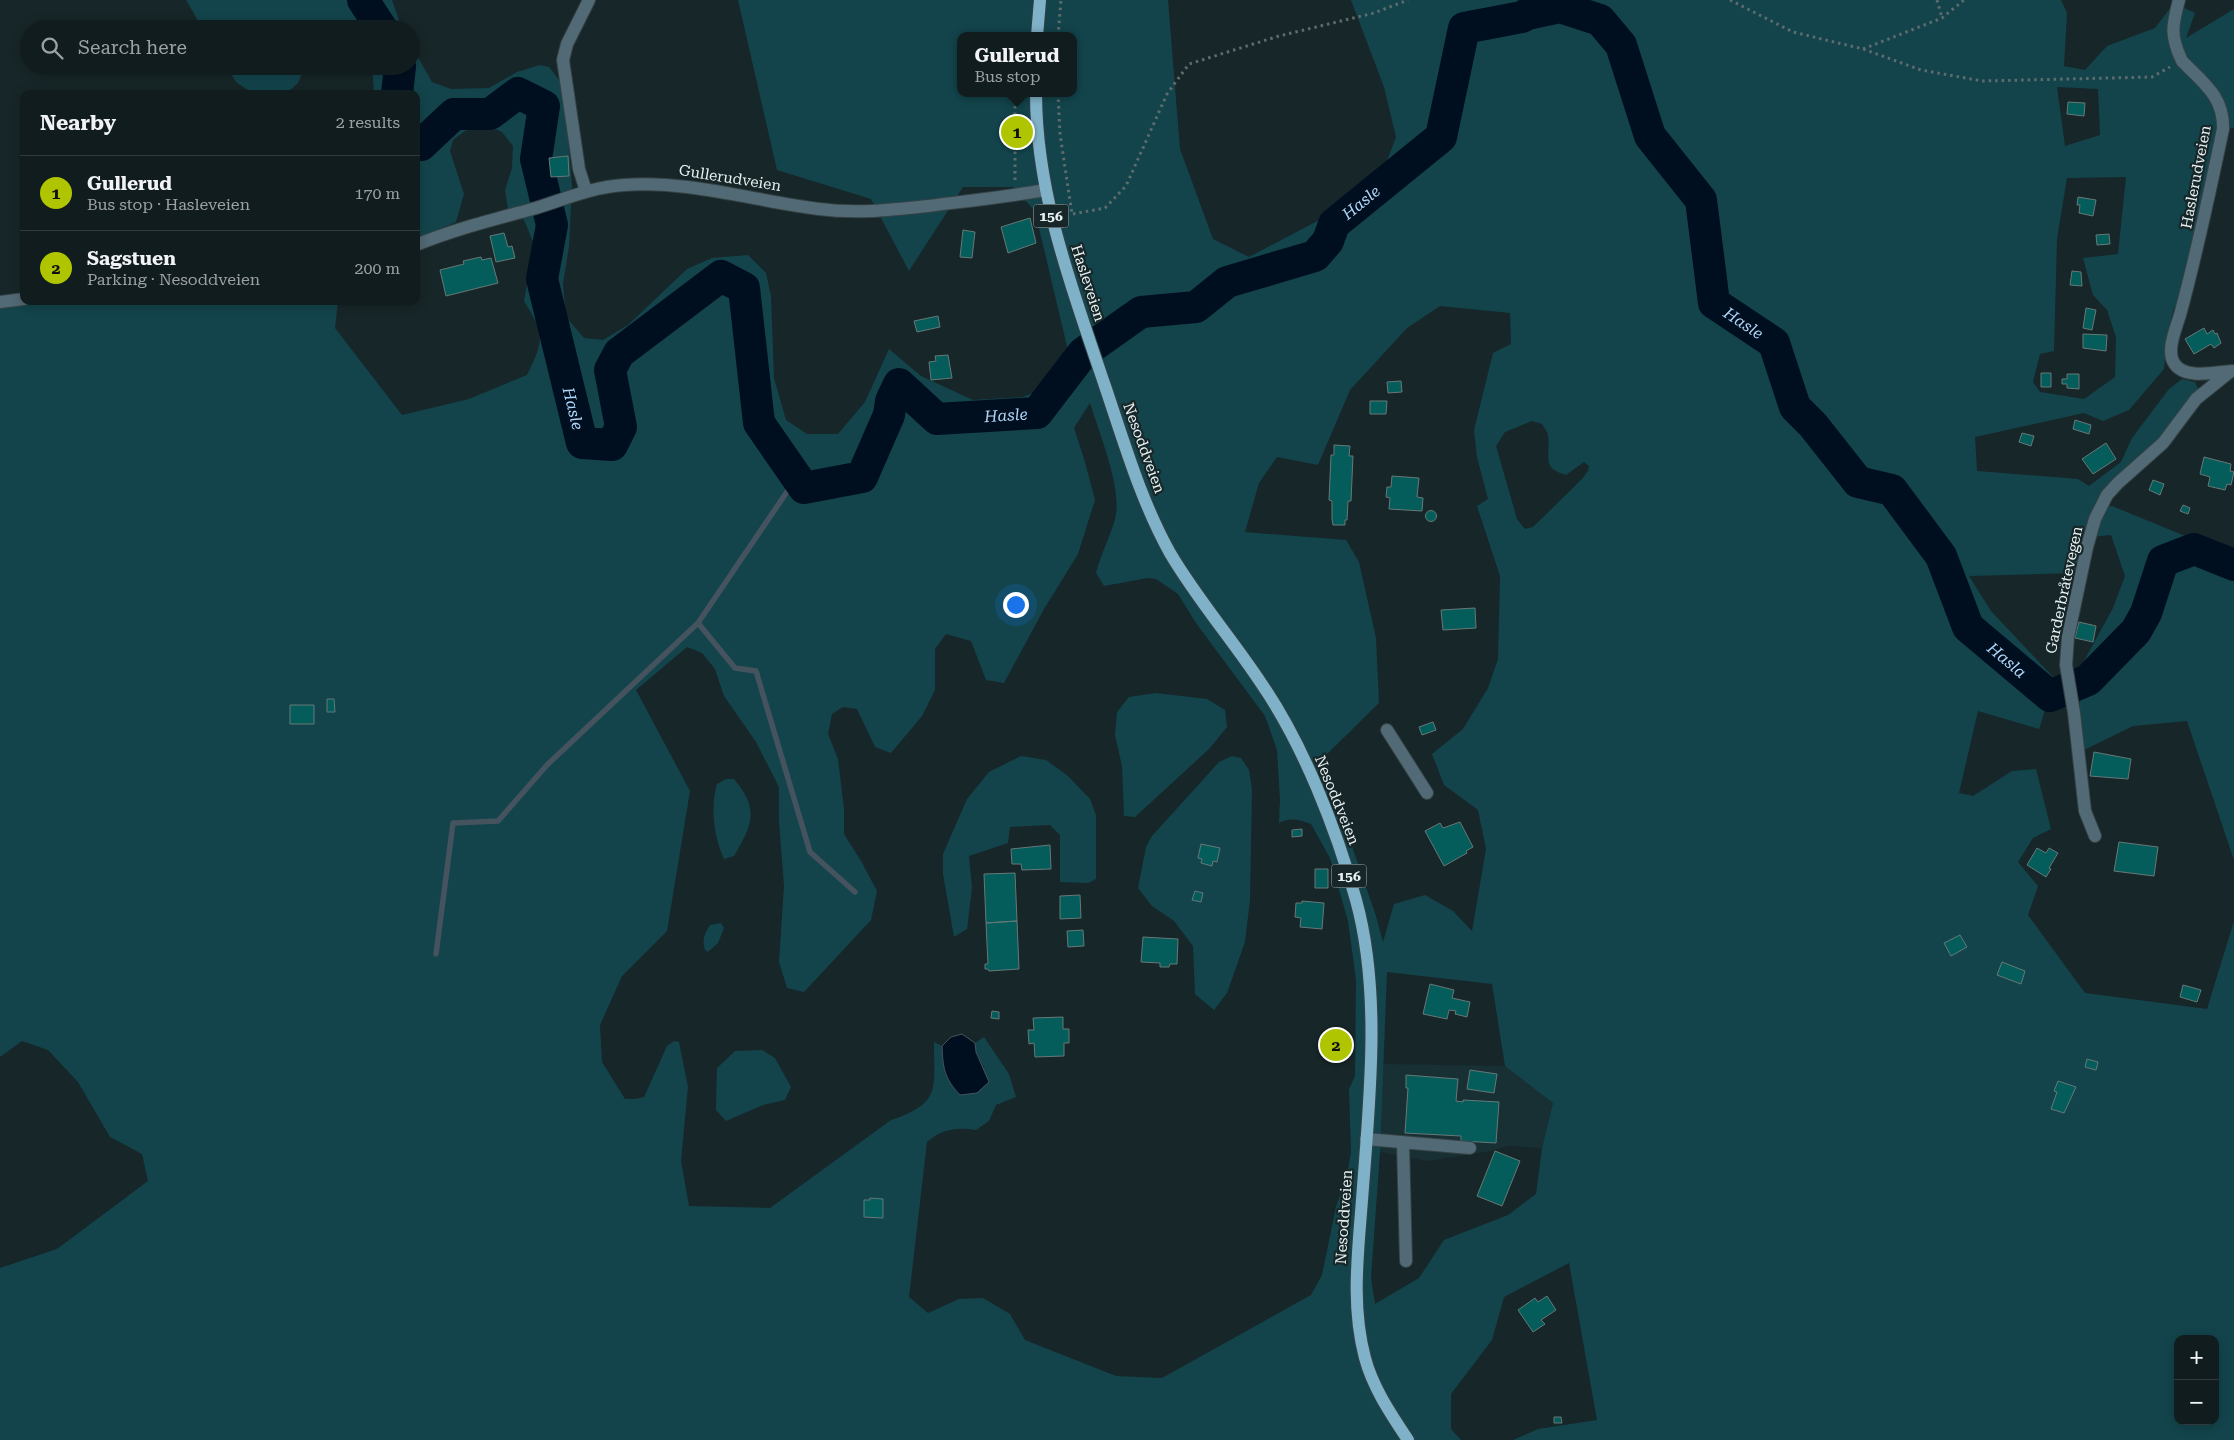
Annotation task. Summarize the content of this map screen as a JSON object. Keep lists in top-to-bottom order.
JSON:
{
  "streets": {
    "main road": ["156", "Hasleveien", "Nesoddveien"],
    "street": ["Haslerudveien", "Gullerudveien", "Garderbråtevegen"]
  },
  "crossings": [
    ["Haslerudveien", "Garderbråtevegen"],
    ["Gullerudveien", "Hasleveien"],
    ["Hasleveien", "Nesoddveien"]
  ],
  "water": ["Hasle", "Hasla"],
  "page": {
    "search": "Search here",
    "popup": ["Gullerud", "Bus stop"],
    "heading": ["Nearby", "2 results"],
    "pins": ["1", "2"],
    "list": [
      {
        "mark": "1",
        "name": "Gullerud",
        "note": "Bus stop · Hasleveien",
        "value": "170 m"
      },
      {
        "mark": "2",
        "name": "Sagstuen",
        "note": "Parking · Nesoddveien",
        "value": "200 m"
      }
    ],
    "map_buttons": ["+", "−"]
  }
}
